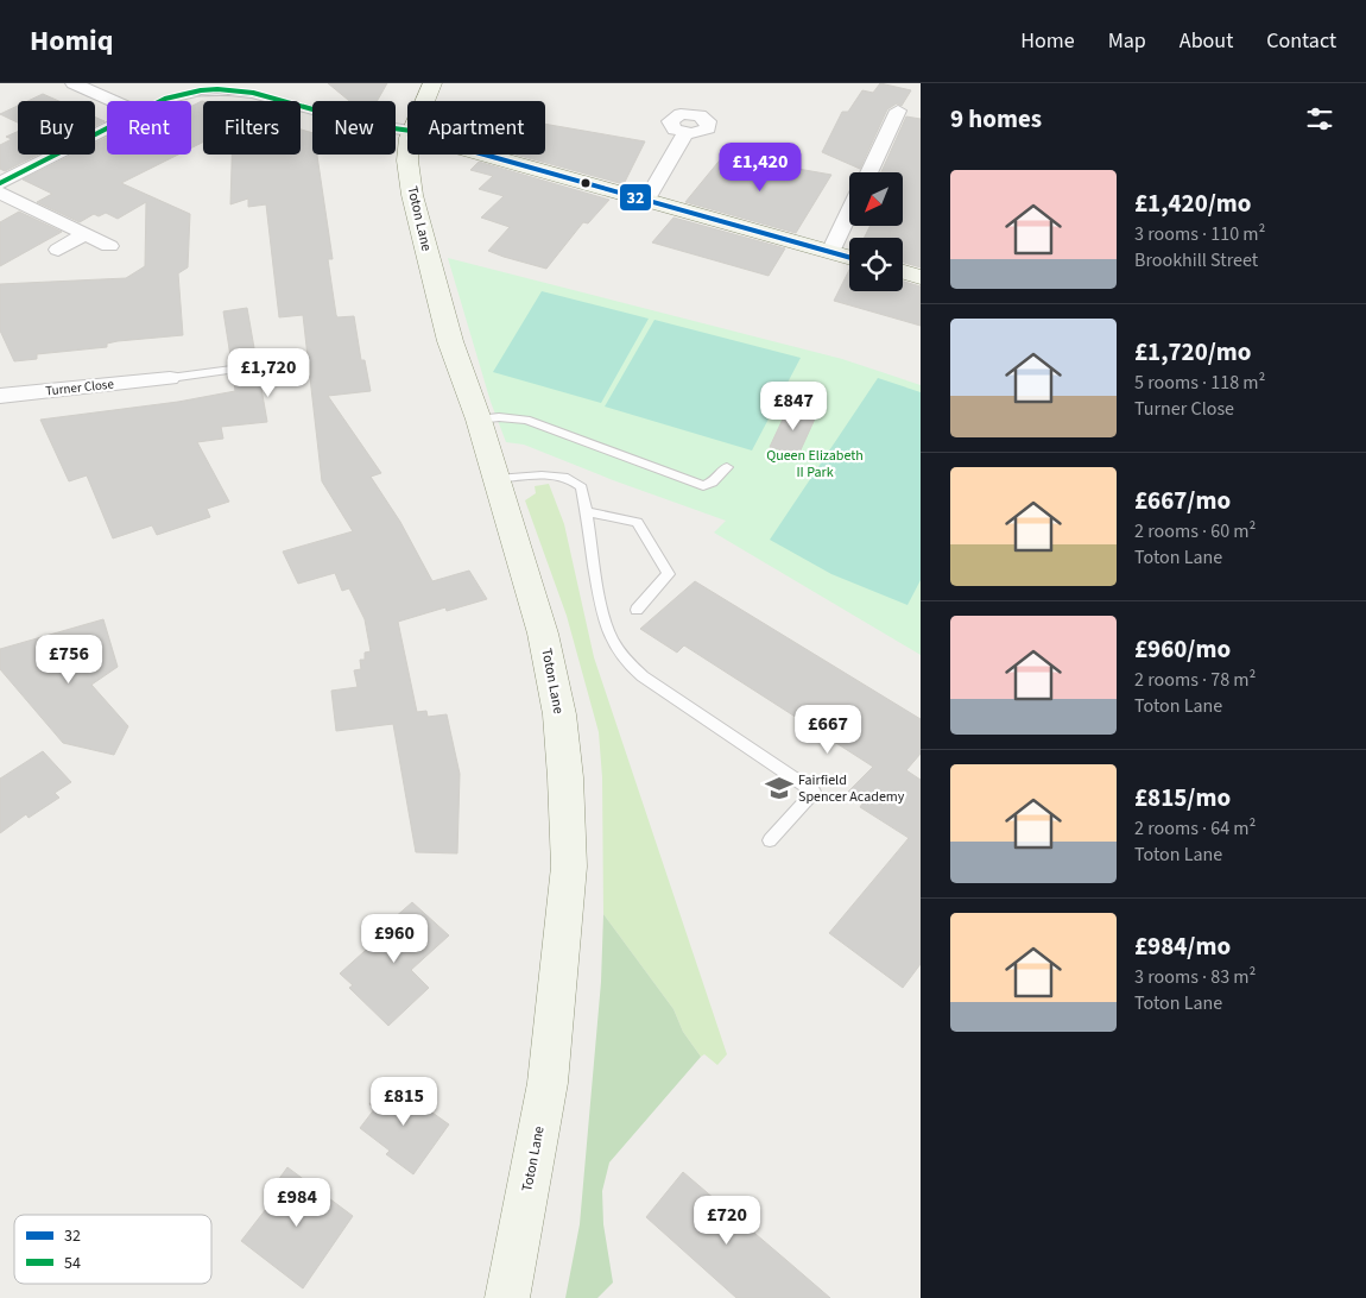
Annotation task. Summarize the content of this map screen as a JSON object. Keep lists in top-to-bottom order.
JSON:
{
  "streets": {
    "main road": ["Toton Lane"],
    "street": ["Turner Close"]
  },
  "parks": ["Queen Elizabeth II Park"],
  "places": {
    "school or university": ["Fairfield Spencer Academy"]
  },
  "lines": ["transit line 54", "transit line 32"],
  "legend": ["32", "54"],
  "north": "bottom left",
  "page": {
    "header": "Homiq",
    "nav": [
      "Home",
      "Map",
      "About",
      "Contact"
    ],
    "heading": "9 homes",
    "chip": [
      "Buy",
      "Rent",
      "Filters",
      "New",
      "Apartment"
    ],
    "price": [
      "£1,420",
      "£1,720",
      "£847",
      "£756",
      "£667",
      "£960",
      "£815",
      "£984",
      "£720"
    ],
    "list": [
      {
        "name": "£1,420/mo",
        "note": "3 rooms · 110 m² · Brookhill Street"
      },
      {
        "name": "£1,720/mo",
        "note": "5 rooms · 118 m² · Turner Close"
      },
      {
        "name": "£667/mo",
        "note": "2 rooms · 60 m² · Toton Lane"
      },
      {
        "name": "£960/mo",
        "note": "2 rooms · 78 m² · Toton Lane"
      },
      {
        "name": "£815/mo",
        "note": "2 rooms · 64 m² · Toton Lane"
      },
      {
        "name": "£984/mo",
        "note": "3 rooms · 83 m² · Toton Lane"
      }
    ]
  }
}
